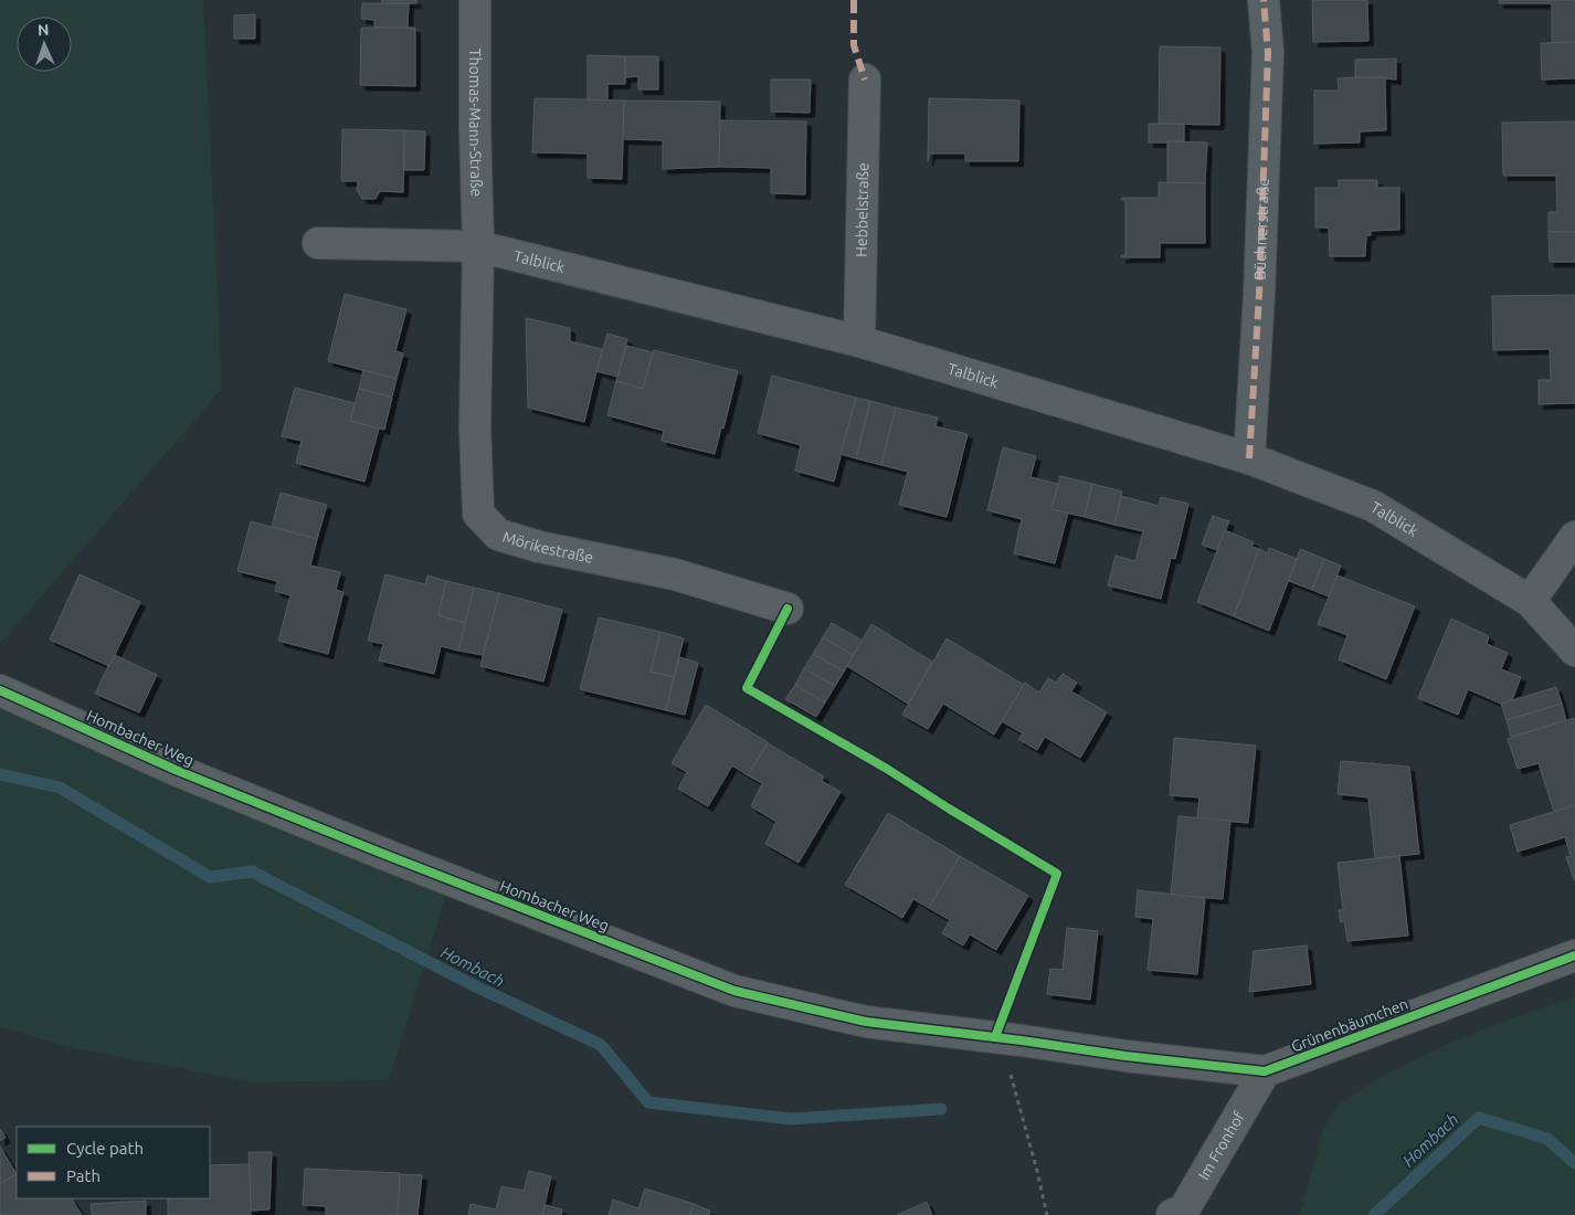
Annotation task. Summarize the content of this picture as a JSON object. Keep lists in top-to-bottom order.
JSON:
{
  "streets": {
    "street": [
      "Thomas-Mann-Straße",
      "Hebbelstraße",
      "Büchnerstraße",
      "Talblick",
      "Mörikestraße",
      "Hombacher Weg",
      "Grünenbäumchen",
      "Im Fronhof"
    ]
  },
  "crossings": [
    ["Thomas-Mann-Straße", "Talblick"],
    ["Thomas-Mann-Straße", "Mörikestraße"],
    ["Hebbelstraße", "Talblick"],
    ["Büchnerstraße", "Talblick"],
    ["Talblick", "Mörikestraße"],
    ["Hombacher Weg", "Grünenbäumchen"],
    ["Grünenbäumchen", "Im Fronhof"]
  ],
  "water": ["Hombach"],
  "legend": ["Cycle path", "Path"],
  "north": "top"
}
